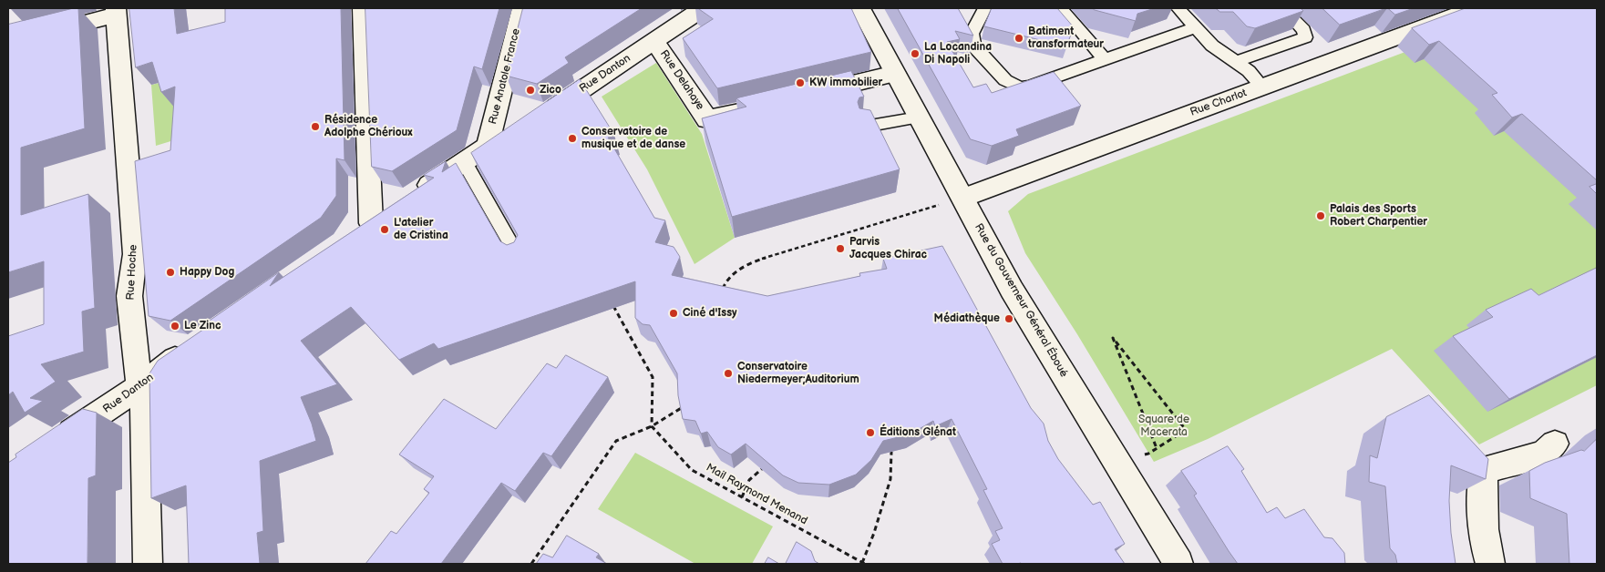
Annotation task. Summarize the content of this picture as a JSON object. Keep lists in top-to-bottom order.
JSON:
{
  "streets": {
    "street": [
      "Rue Danton",
      "Rue Anatole France",
      "Rue Delahaye",
      "Rue Charlot",
      "Rue Hoche",
      "Rue du Gouverneur Général Éboué"
    ],
    "path": ["Mail Raymond Menand"]
  },
  "crossings": [
    ["Rue Danton", "Rue Delahaye"],
    ["Rue Danton", "Rue Hoche"],
    ["Rue Charlot", "Rue du Gouverneur Général Éboué"]
  ],
  "parks": ["Square de Macerata"],
  "places": [
    "Batiment transformateur",
    "La Locandina Di Napoli",
    "KW immobilier",
    "Zico",
    "Résidence Adolphe Chérioux",
    "Conservatoire de musique et de danse",
    "Palais des Sports Robert Charpentier",
    "L'atelier de Cristina",
    "Parvis Jacques Chirac",
    "Happy Dog",
    "Ciné d'Issy",
    "Médiathèque",
    "Le Zinc",
    "Conservatoire Niedermeyer;Auditorium",
    "Éditions Glénat"
  ]
}
